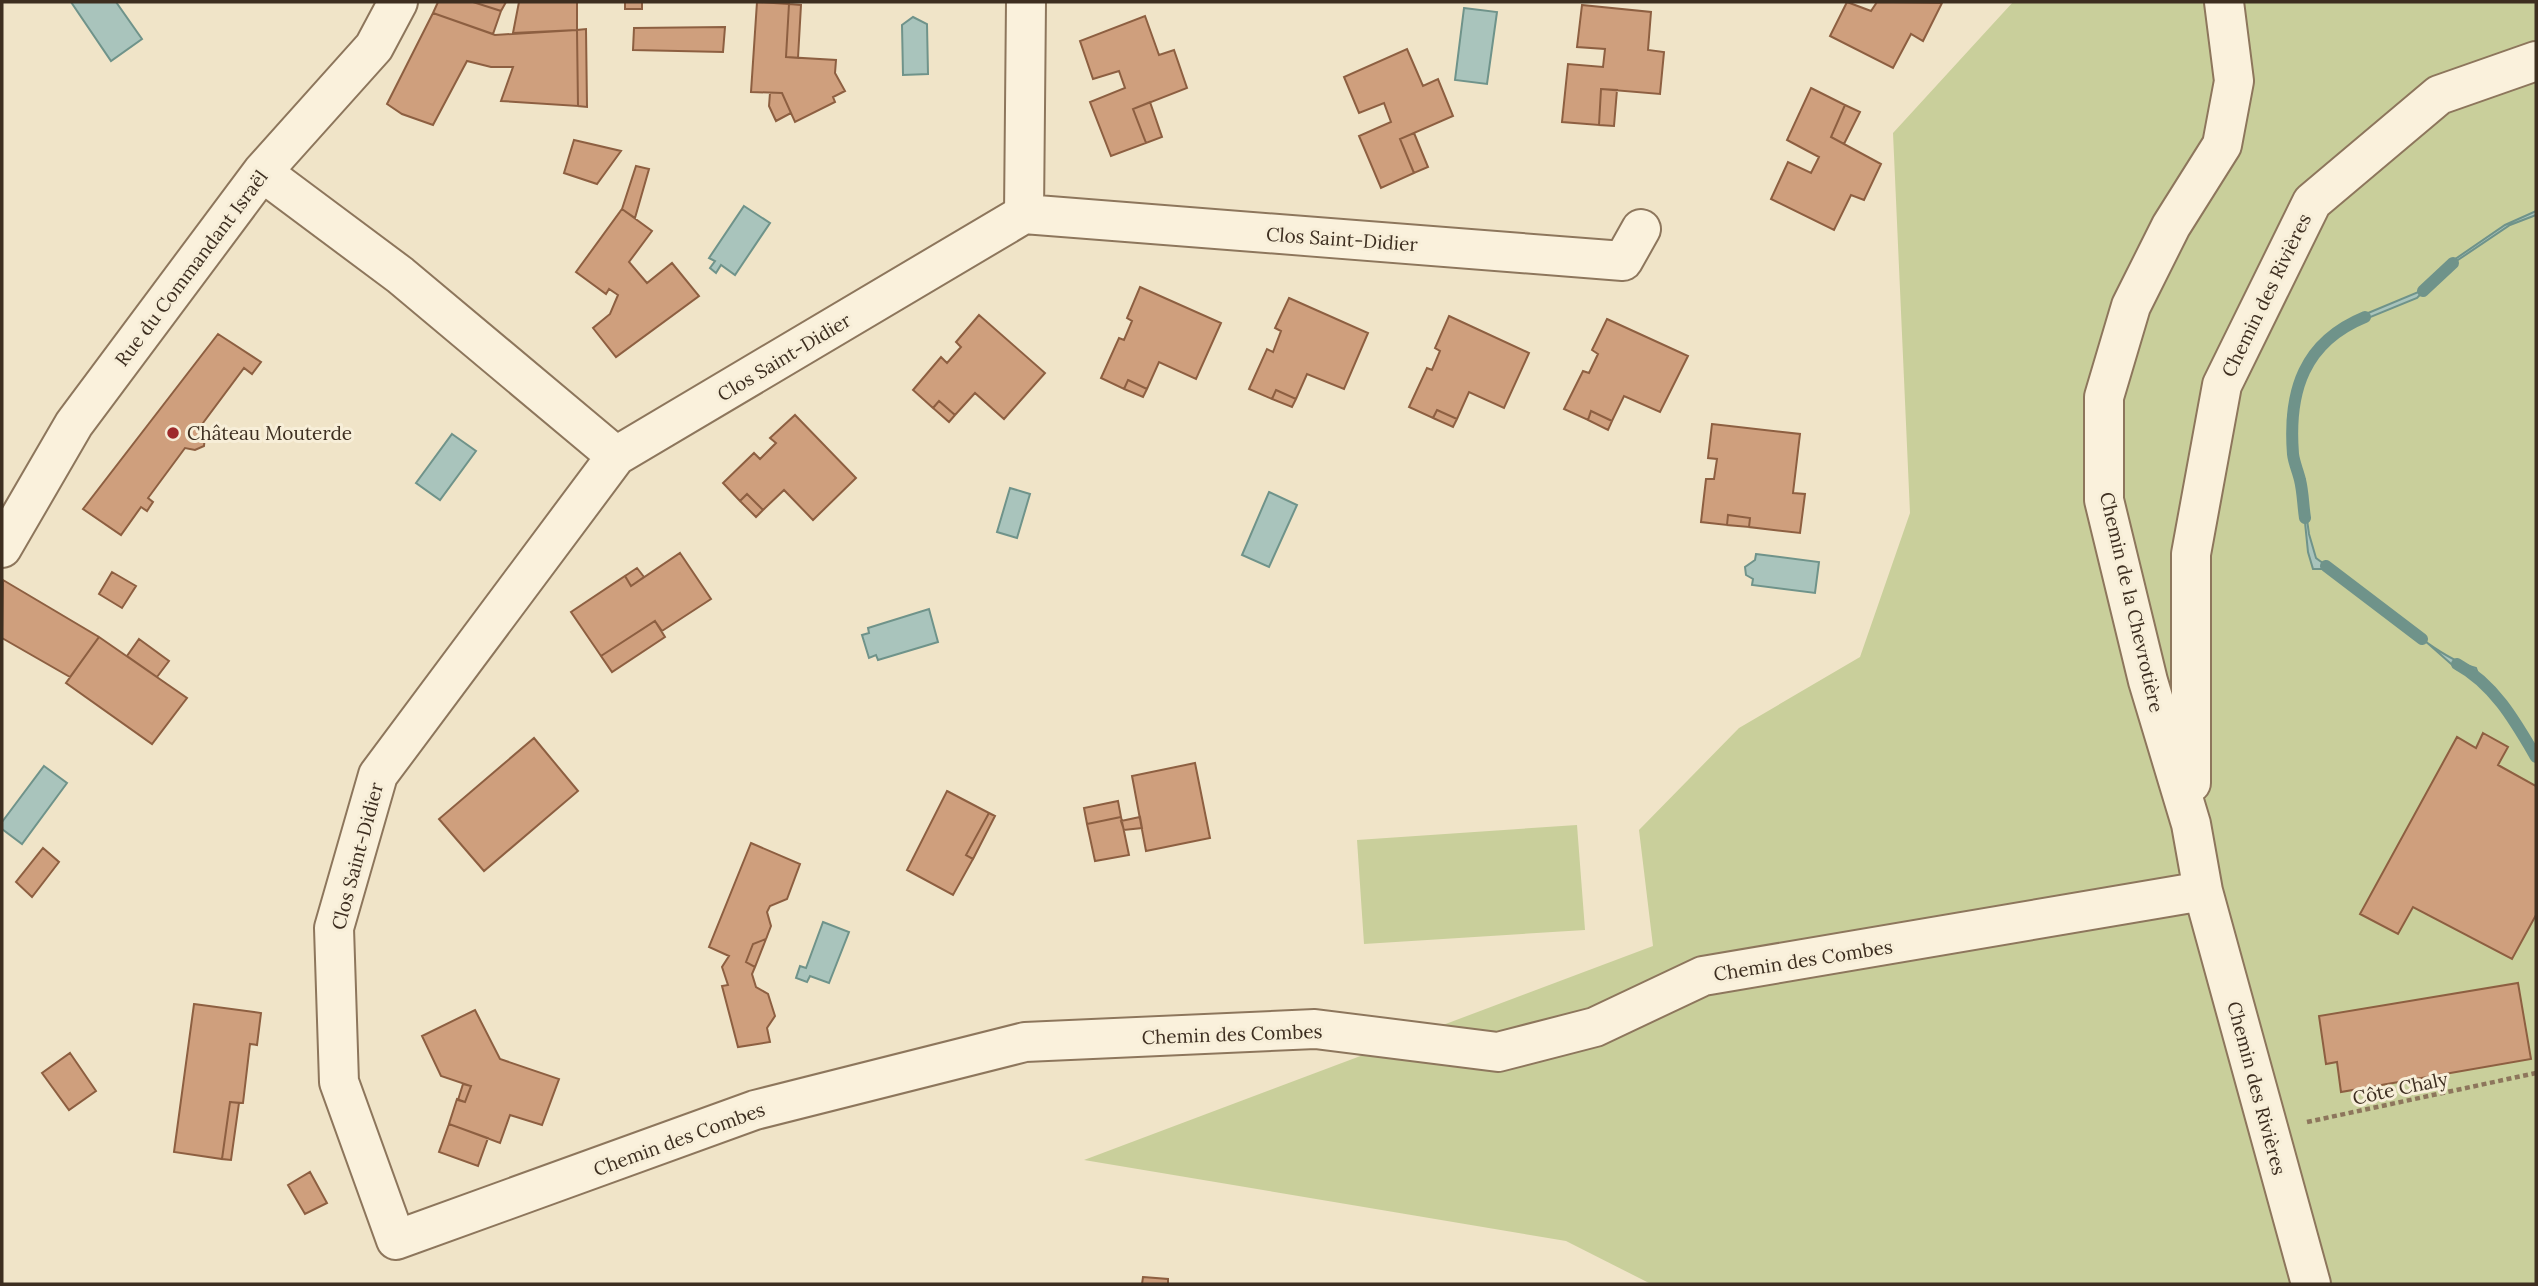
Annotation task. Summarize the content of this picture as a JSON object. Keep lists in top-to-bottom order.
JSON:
{
  "streets": {
    "street": [
      "Clos Saint-Didier",
      "Rue du Commandant Israël",
      "Chemin des Rivières",
      "Chemin de la Chevrotière",
      "Chemin des Combes"
    ],
    "path": ["Côte Chaly"]
  },
  "crossings": [
    ["Clos Saint-Didier", "Chemin des Combes"],
    ["Chemin des Rivières", "Chemin de la Chevrotière"],
    ["Chemin des Rivières", "Chemin des Combes"],
    ["Chemin des Rivières", "Côte Chaly"],
    ["Chemin de la Chevrotière", "Chemin des Combes"]
  ],
  "places": ["Château Mouterde"]
}
